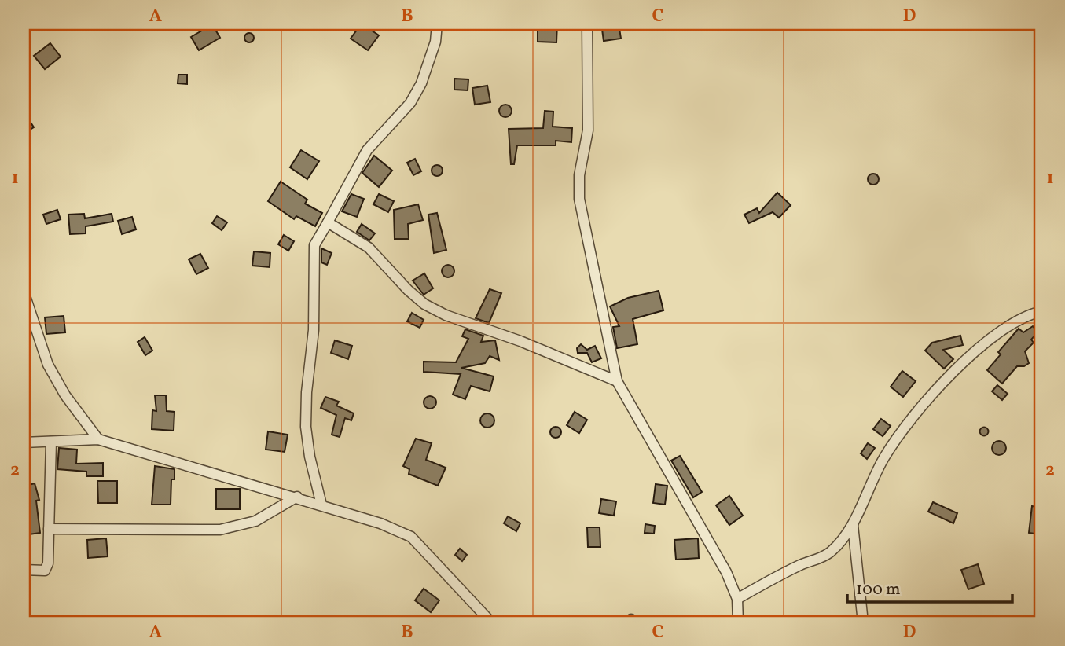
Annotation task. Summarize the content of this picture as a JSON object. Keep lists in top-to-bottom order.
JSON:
{
  "scale_bar": "100 m",
  "grid": {
    "columns": [
      "A",
      "B",
      "C",
      "D"
    ],
    "rows": ["1", "2"]
  }
}
